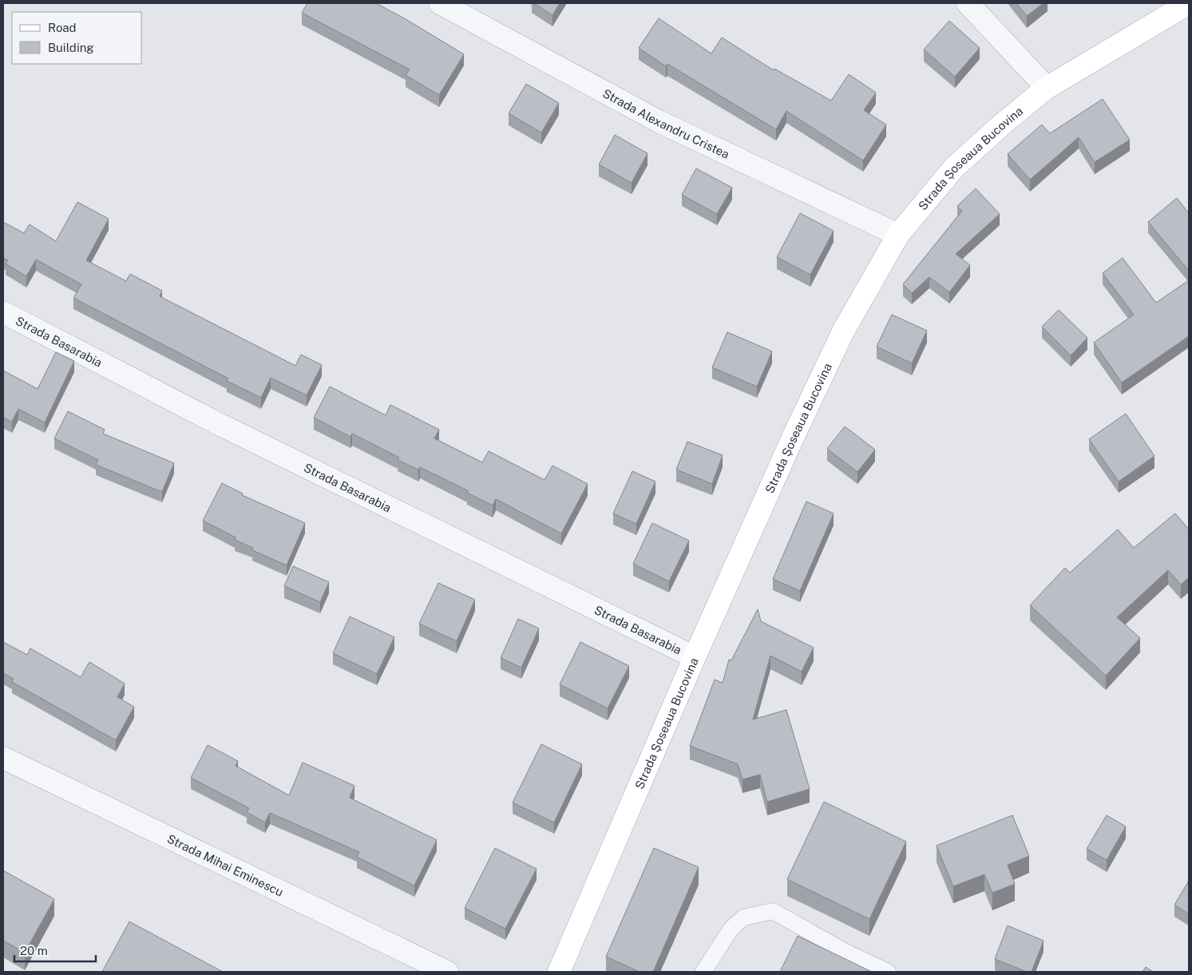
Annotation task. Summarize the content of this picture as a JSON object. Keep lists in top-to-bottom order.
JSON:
{
  "streets": {
    "main road": ["Strada Șoseaua Bucovina"],
    "street": ["Strada Alexandru Cristea", "Strada Basarabia", "Strada Mihai Eminescu"]
  },
  "crossings": [
    ["Strada Alexandru Cristea", "Strada Șoseaua Bucovina"],
    ["Strada Șoseaua Bucovina", "Strada Basarabia"]
  ],
  "legend": ["Road", "Building"],
  "scale_bar": "20 m"
}
